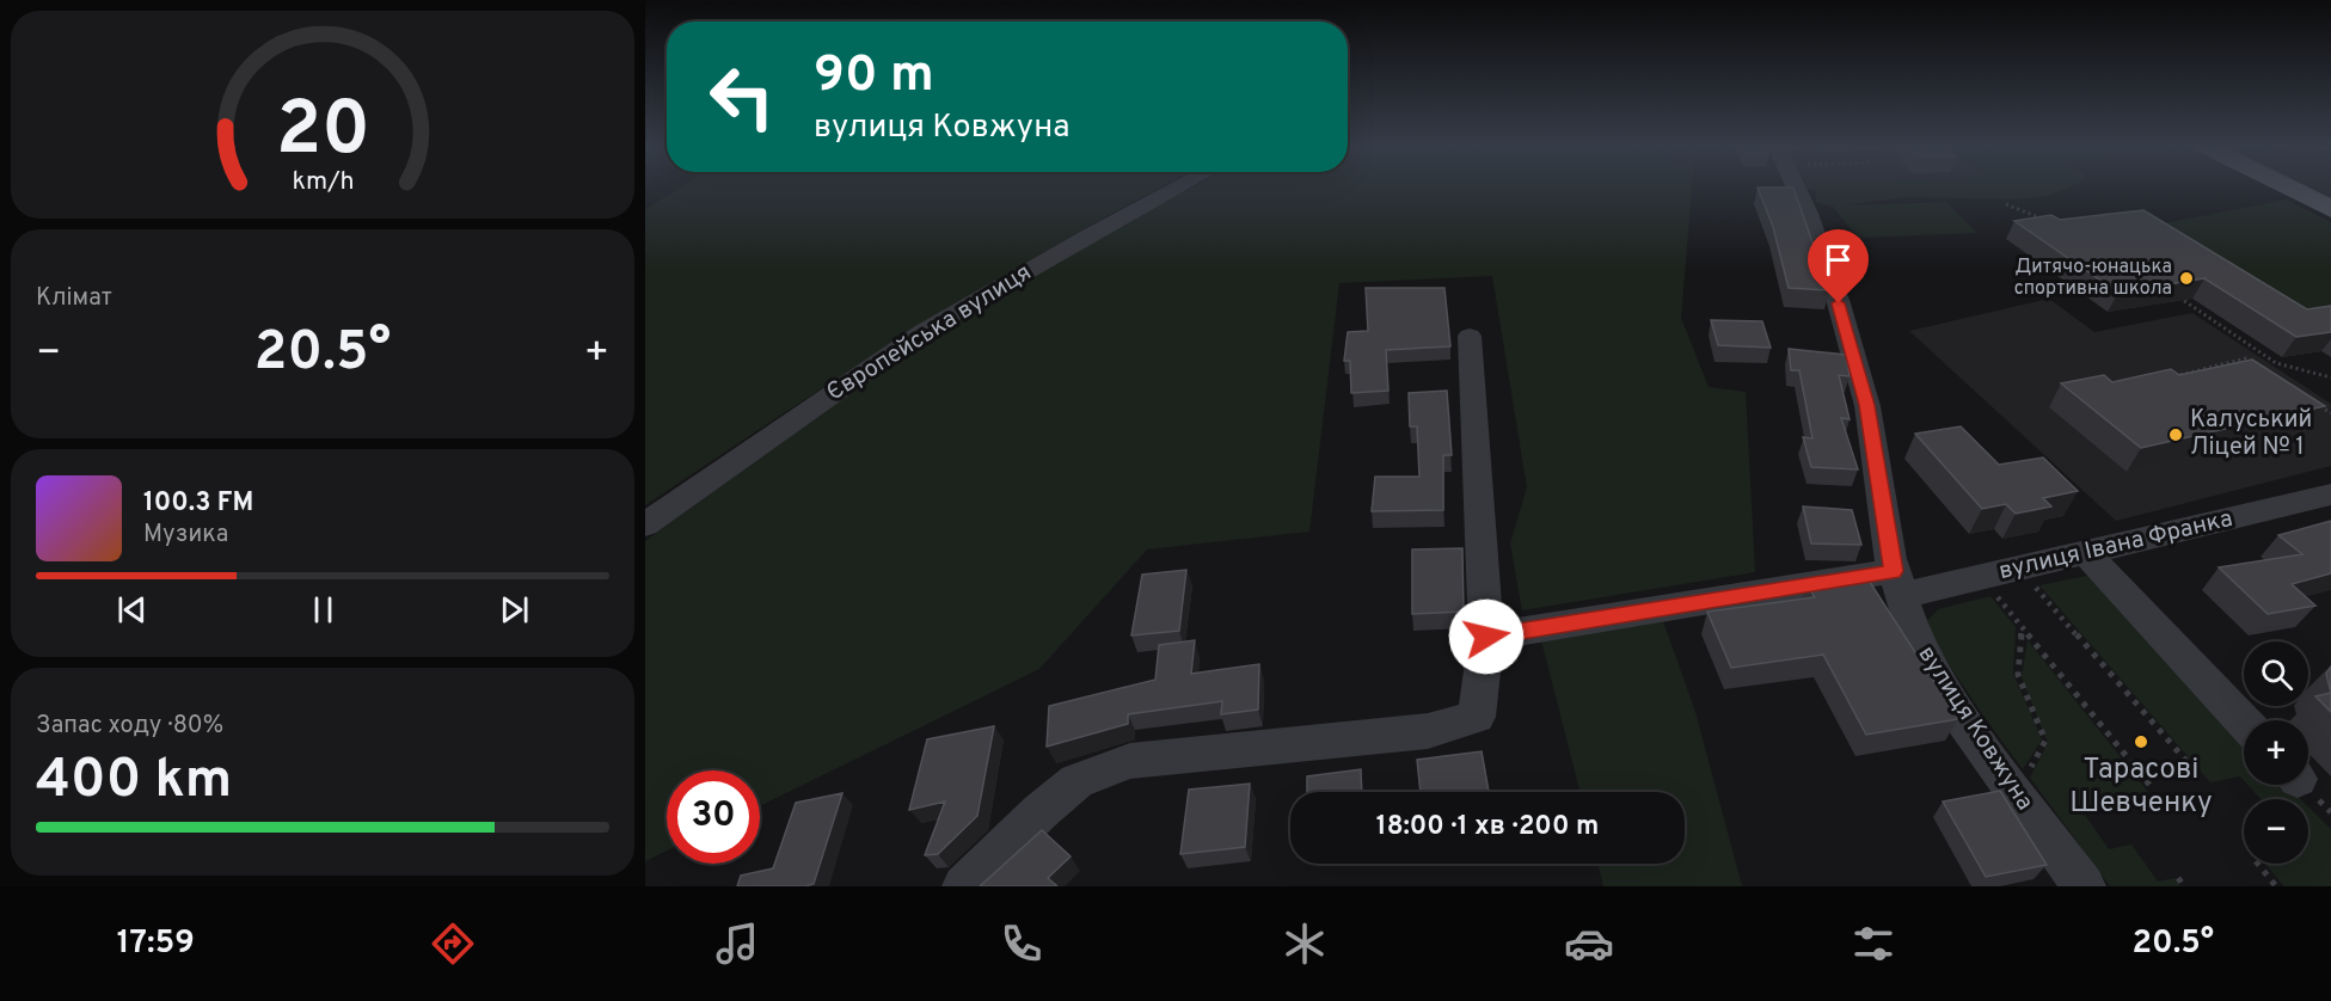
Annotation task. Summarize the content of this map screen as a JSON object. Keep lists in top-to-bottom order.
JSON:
{
  "streets": {
    "street": ["Європейська вулиця", "вулиця Івана Франка", "вулиця Ковжуна"]
  },
  "crossings": [
    ["вулиця Івана Франка", "вулиця Ковжуна"]
  ],
  "places": ["Дитячо-юнацька спортивна школа", "Калуський Ліцей № 1", "Тарасові Шевченку"],
  "page": {
    "turn": ["90 m", "вулиця Ковжуна"],
    "tile": [
      "Клімат",
      ["Запас ходу · 80%", "400 km"]
    ],
    "heat": ["−", "20.5°", "+"],
    "song": ["100.3 FM", "Музика"],
    "map_buttons": ["+", "−"],
    "limit": "30",
    "trip": "18:00 · 1 хв · 200 m",
    "tabs": ["17:59", "20.5°"],
    "gauge": ["20", "km/h"]
  }
}
